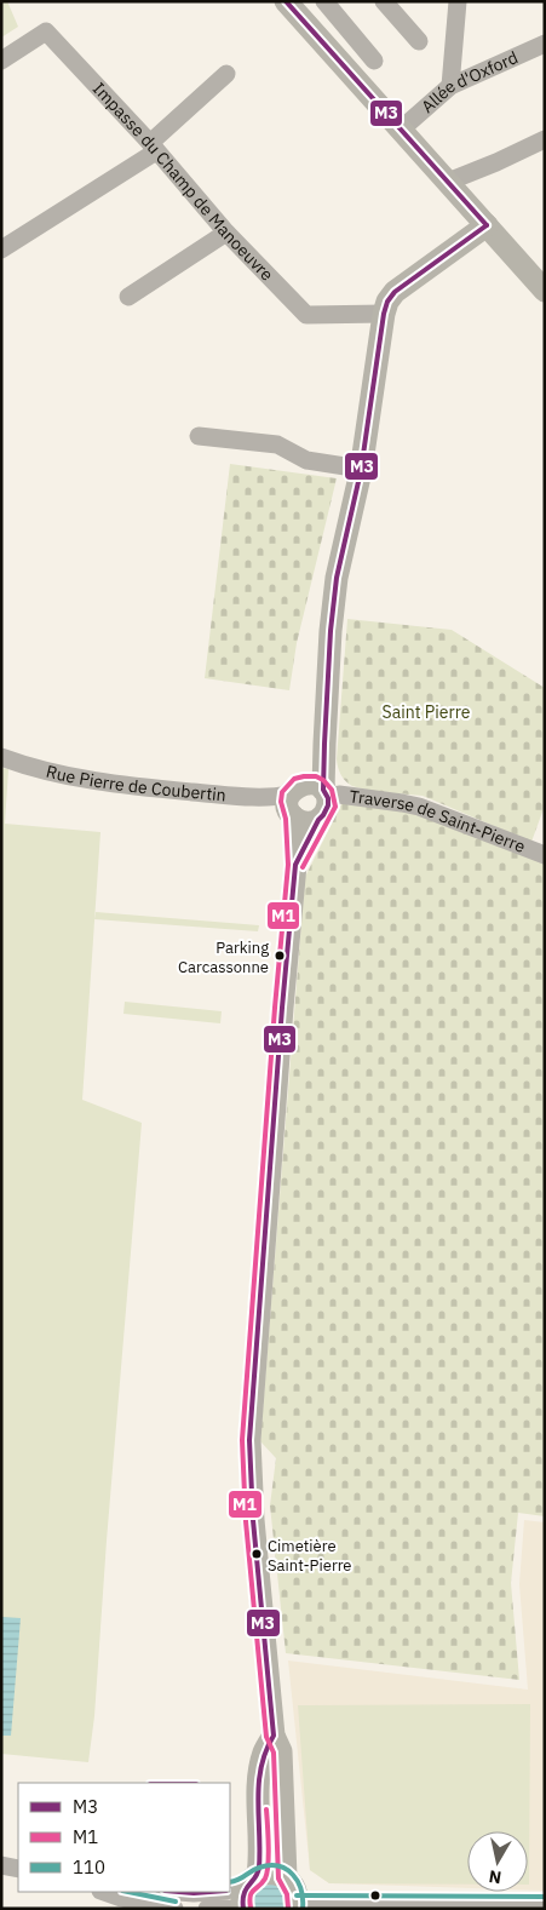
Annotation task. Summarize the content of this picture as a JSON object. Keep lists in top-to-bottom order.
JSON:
{
  "streets": {
    "street": [
      "Allée d'Oxford",
      "Impasse du Champ de Manoeuvre",
      "Rue Pierre de Coubertin",
      "Traverse de Saint-Pierre"
    ]
  },
  "crossings": [
    ["Rue Pierre de Coubertin", "Traverse de Saint-Pierre"]
  ],
  "parks": ["Saint Pierre"],
  "places": ["Parking Carcassonne", "Cimetière Saint-Pierre"],
  "lines": ["transit line M3", "transit line M1", "transit line 110"],
  "legend": ["M3", "M1", "110"],
  "north": "bottom"
}
